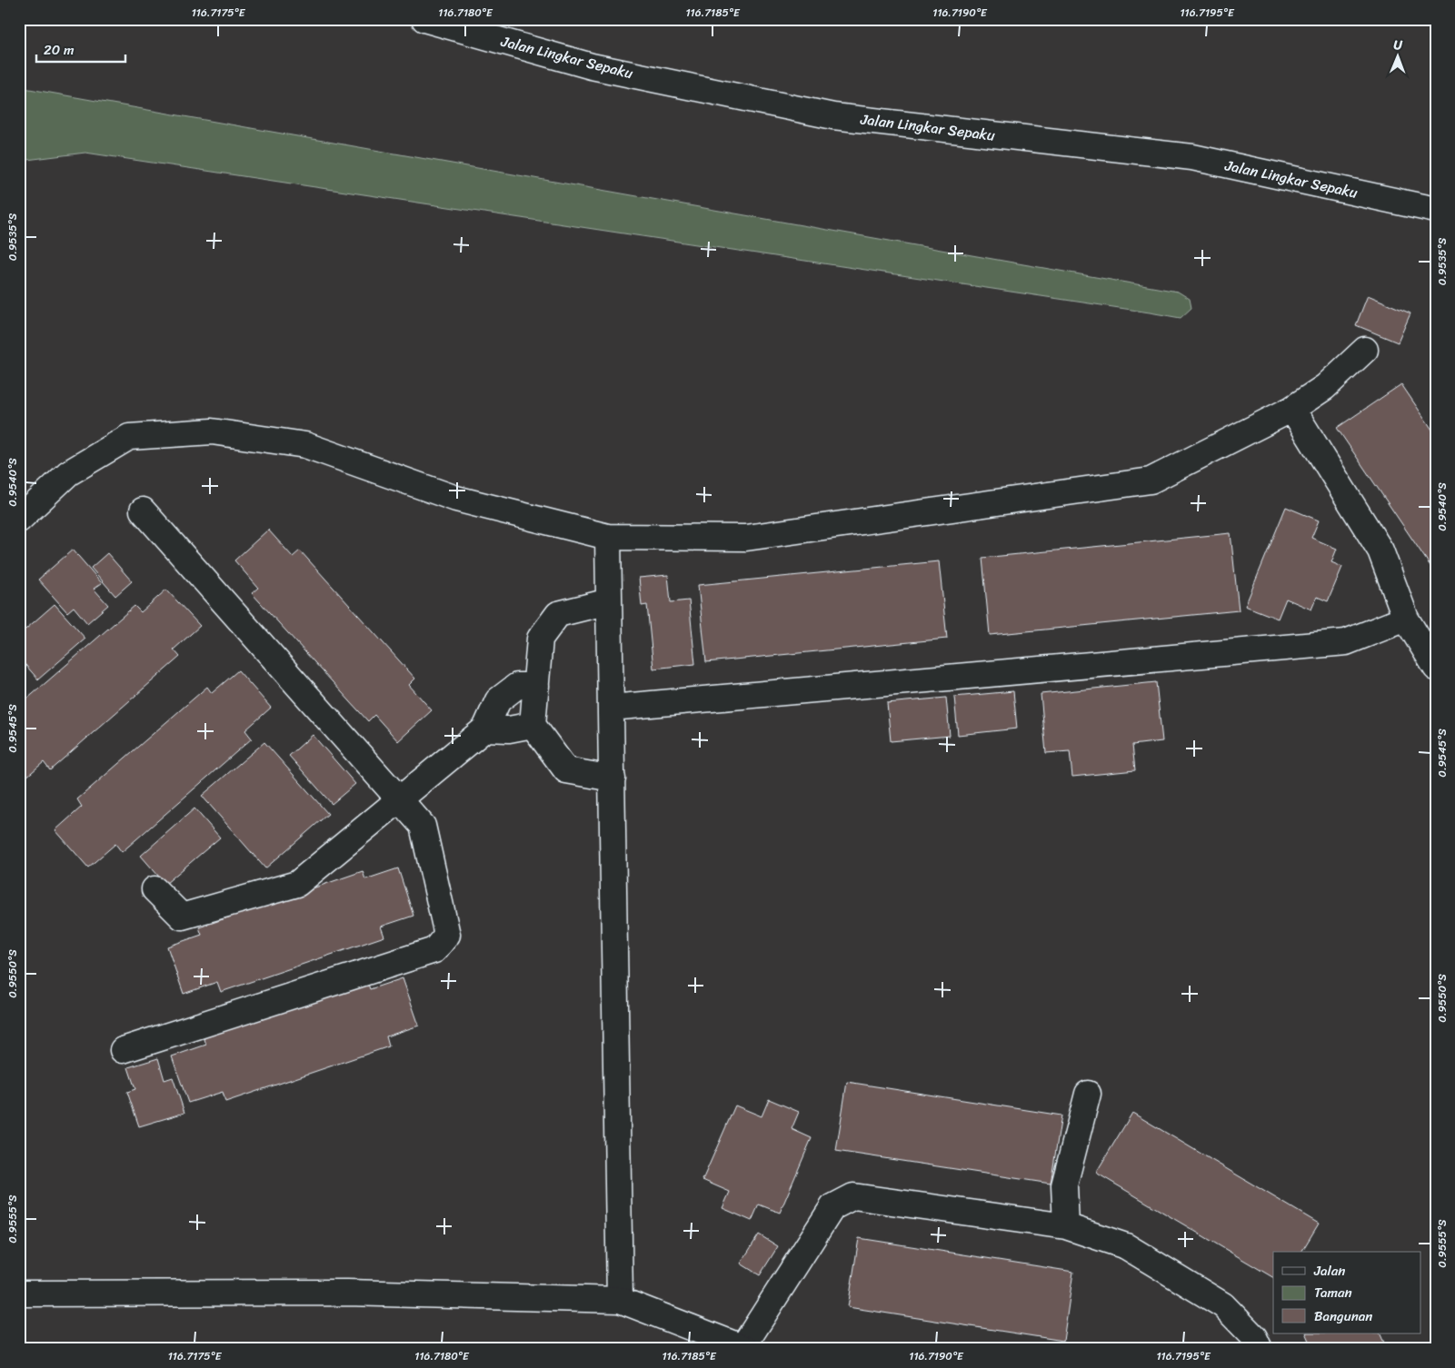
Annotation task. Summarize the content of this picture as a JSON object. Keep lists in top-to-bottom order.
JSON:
{
  "streets": {
    "street": ["Jalan Lingkar Sepaku"]
  },
  "legend": ["Jalan", "Taman", "Bangunan"],
  "scale_bar": "20 m",
  "north": "top",
  "coordinates": [
    "116.7175°E",
    "116.7180°E",
    "116.7185°E",
    "116.7190°E",
    "116.7195°E",
    "0.9535°S",
    "0.9540°S",
    "0.9545°S",
    "0.9550°S",
    "0.9555°S"
  ]
}
